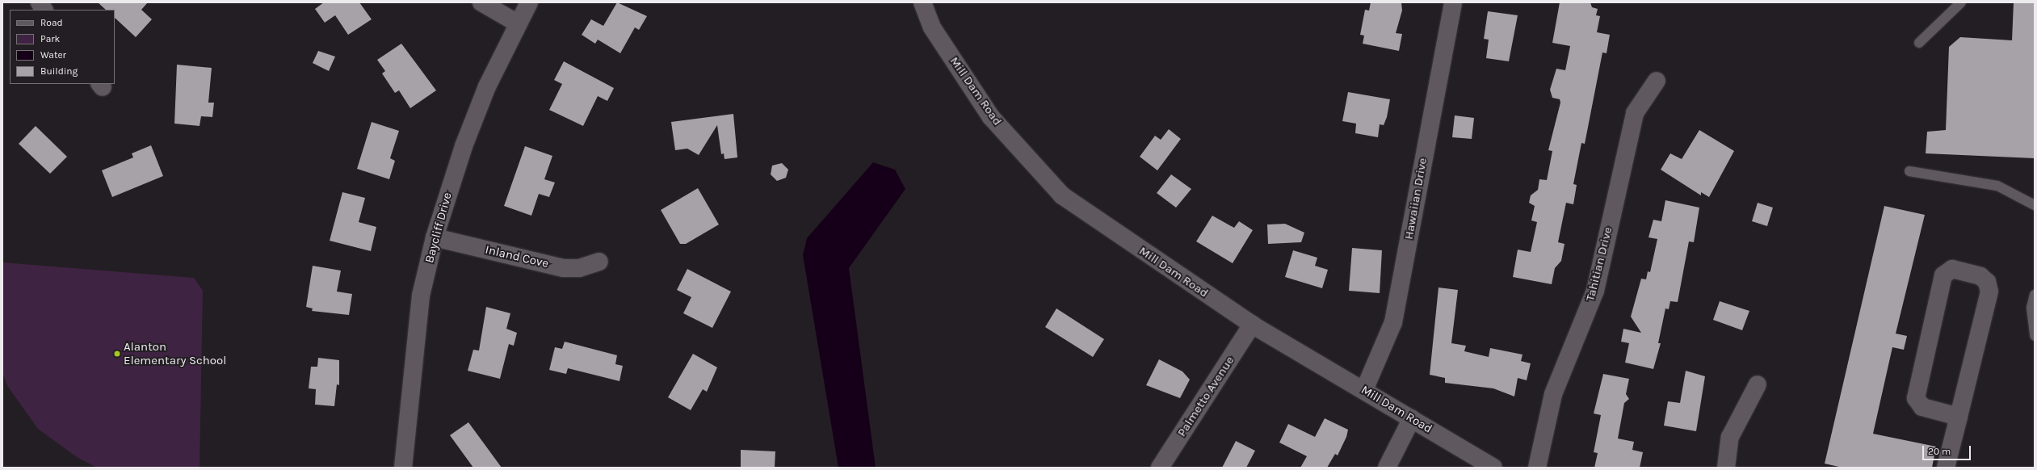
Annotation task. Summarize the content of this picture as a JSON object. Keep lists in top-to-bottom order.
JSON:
{
  "streets": {
    "street": [
      "Mill Dam Road",
      "Hawaiian Drive",
      "Baycliff Drive",
      "Inland Cove",
      "Tahitian Drive",
      "Palmetto Avenue"
    ]
  },
  "crossings": [
    ["Mill Dam Road", "Hawaiian Drive"],
    ["Mill Dam Road", "Palmetto Avenue"],
    ["Baycliff Drive", "Inland Cove"]
  ],
  "places": ["Alanton Elementary School"],
  "legend": [
    "Road",
    "Park",
    "Water",
    "Building"
  ],
  "scale_bar": "20 m"
}
